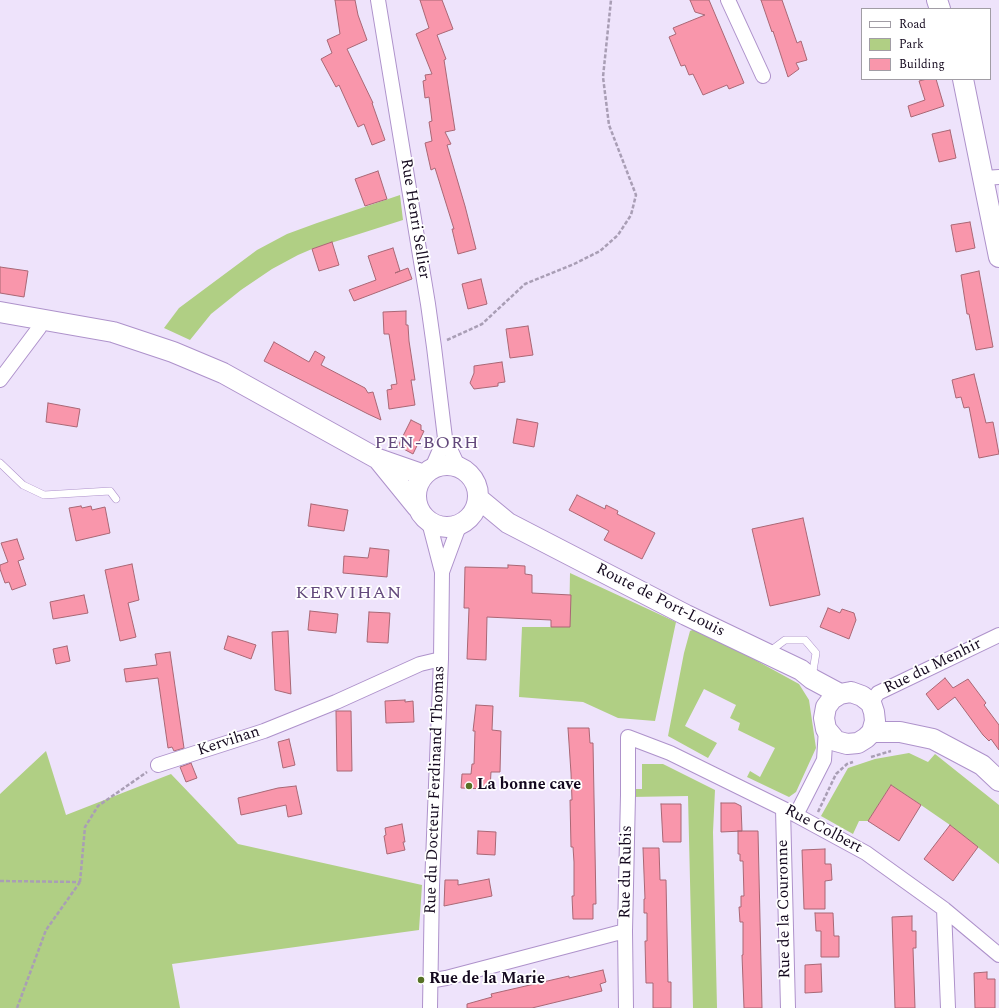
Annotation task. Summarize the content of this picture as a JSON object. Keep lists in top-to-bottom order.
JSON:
{
  "streets": {
    "main road": ["Route de Port-Louis"],
    "street": [
      "Rue Henri Sellier",
      "Rue du Menhir",
      "Kervihan",
      "Rue du Docteur Ferdinand Thomas",
      "Rue Colbert",
      "Rue du Rubis",
      "Rue de la Couronne"
    ]
  },
  "crossings": [
    ["Rue Henri Sellier", "Rue du Docteur Ferdinand Thomas"],
    ["Route de Port-Louis", "Rue du Menhir"],
    ["Kervihan", "Rue du Docteur Ferdinand Thomas"],
    ["Rue Colbert", "Rue du Rubis"],
    ["Rue Colbert", "Rue de la Couronne"]
  ],
  "districts": ["PEN-BORH", "KERVIHAN"],
  "places": ["La bonne cave", "Rue de la Marie"],
  "legend": ["Road", "Park", "Building"]
}
